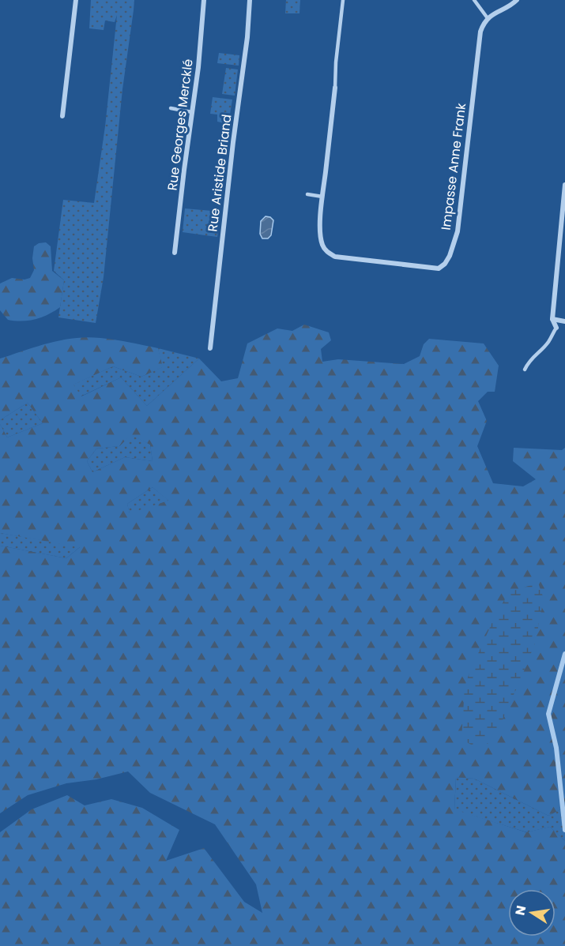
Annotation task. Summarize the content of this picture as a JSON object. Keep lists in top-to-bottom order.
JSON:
{
  "streets": {
    "street": ["Rue Georges Mercklé", "Impasse Anne Frank", "Rue Aristide Briand"]
  },
  "north": "left"
}
